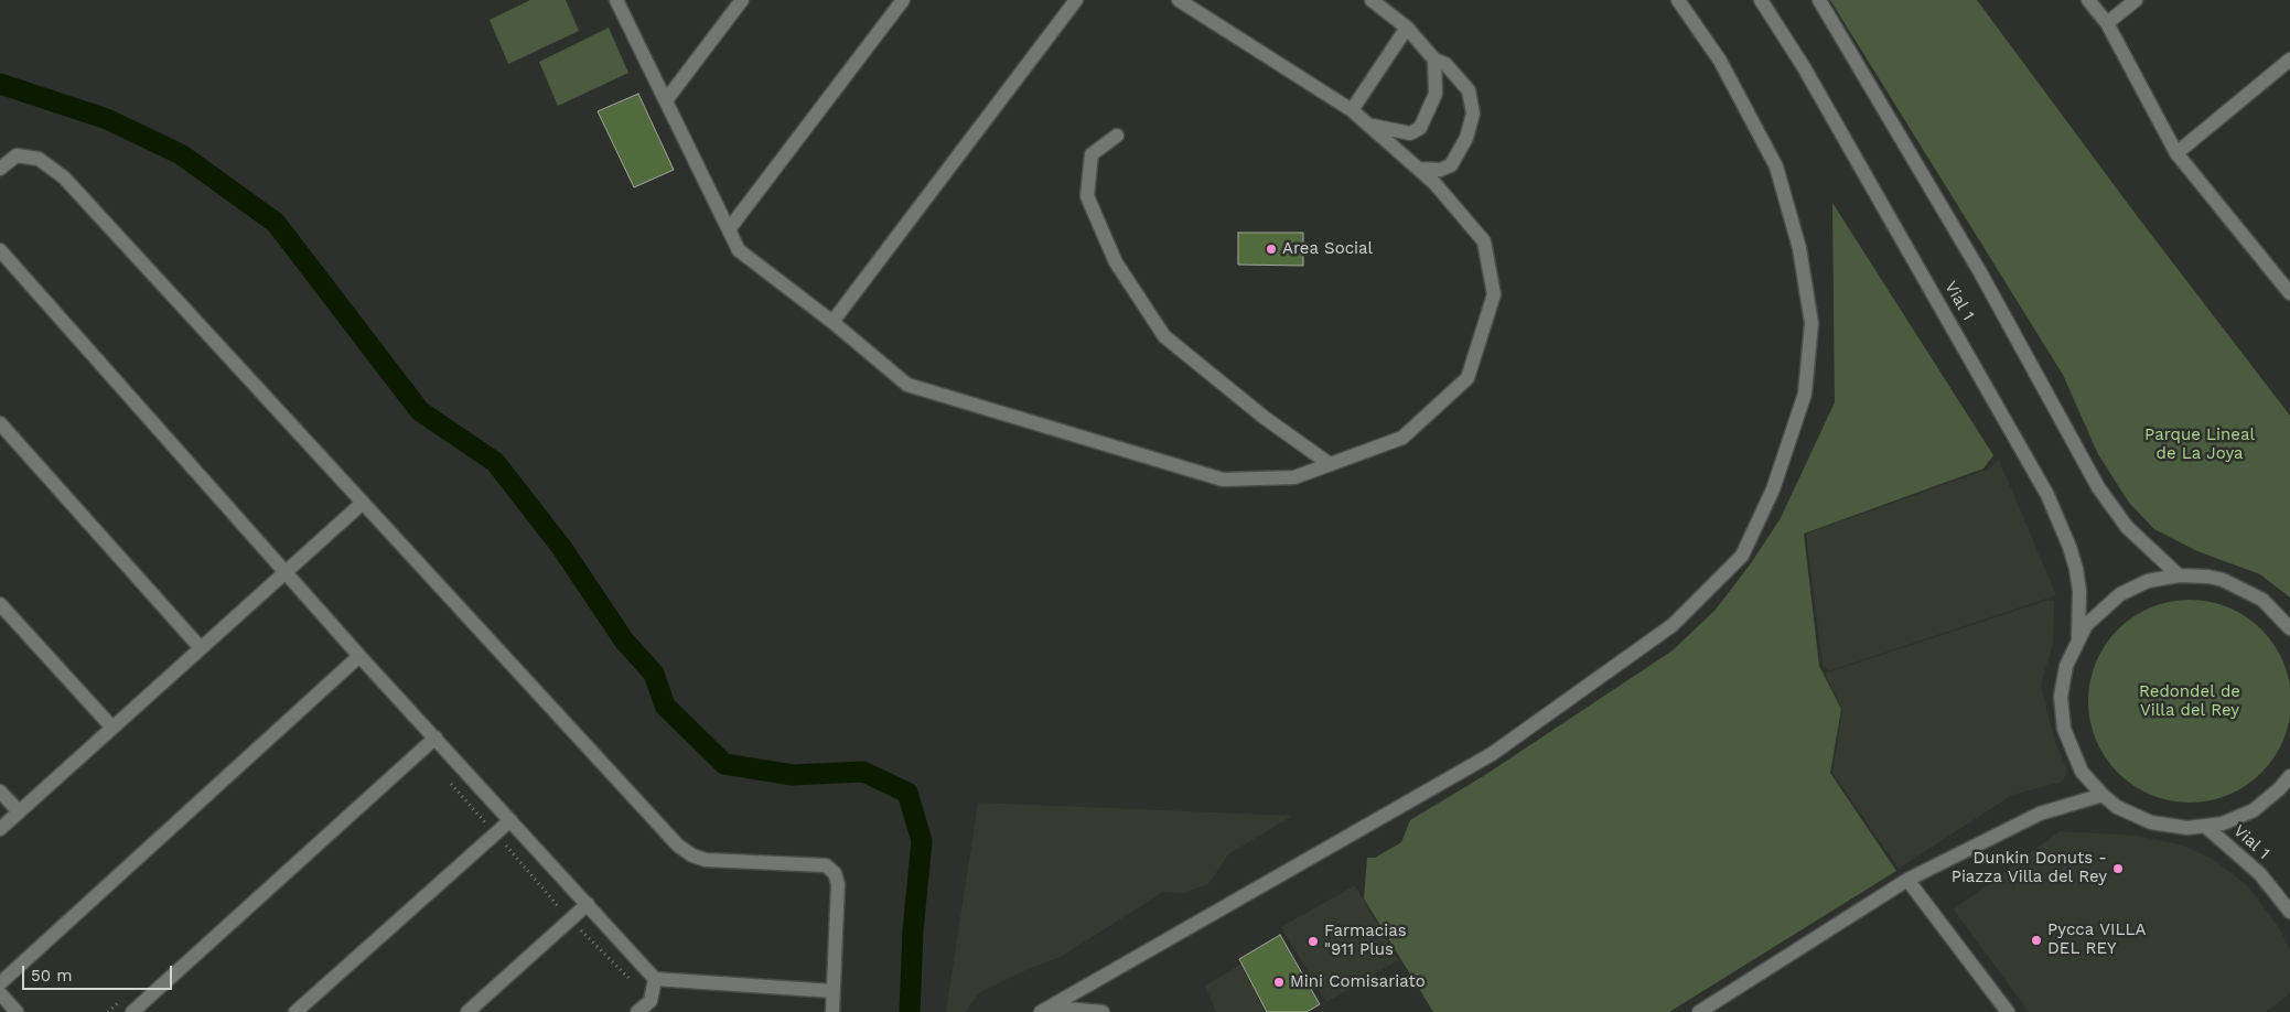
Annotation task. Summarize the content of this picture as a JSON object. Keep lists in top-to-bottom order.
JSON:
{
  "streets": {
    "street": ["Vial 1"]
  },
  "parks": ["Parque Lineal de La Joya", "Redondel de Villa del Rey"],
  "places": [
    "Area Social",
    "Dunkin Donuts - Piazza Villa del Rey",
    "Pycca VILLA DEL REY",
    "Farmacias \"911 Plus",
    "Mini Comisariato"
  ],
  "scale_bar": "50 m"
}
